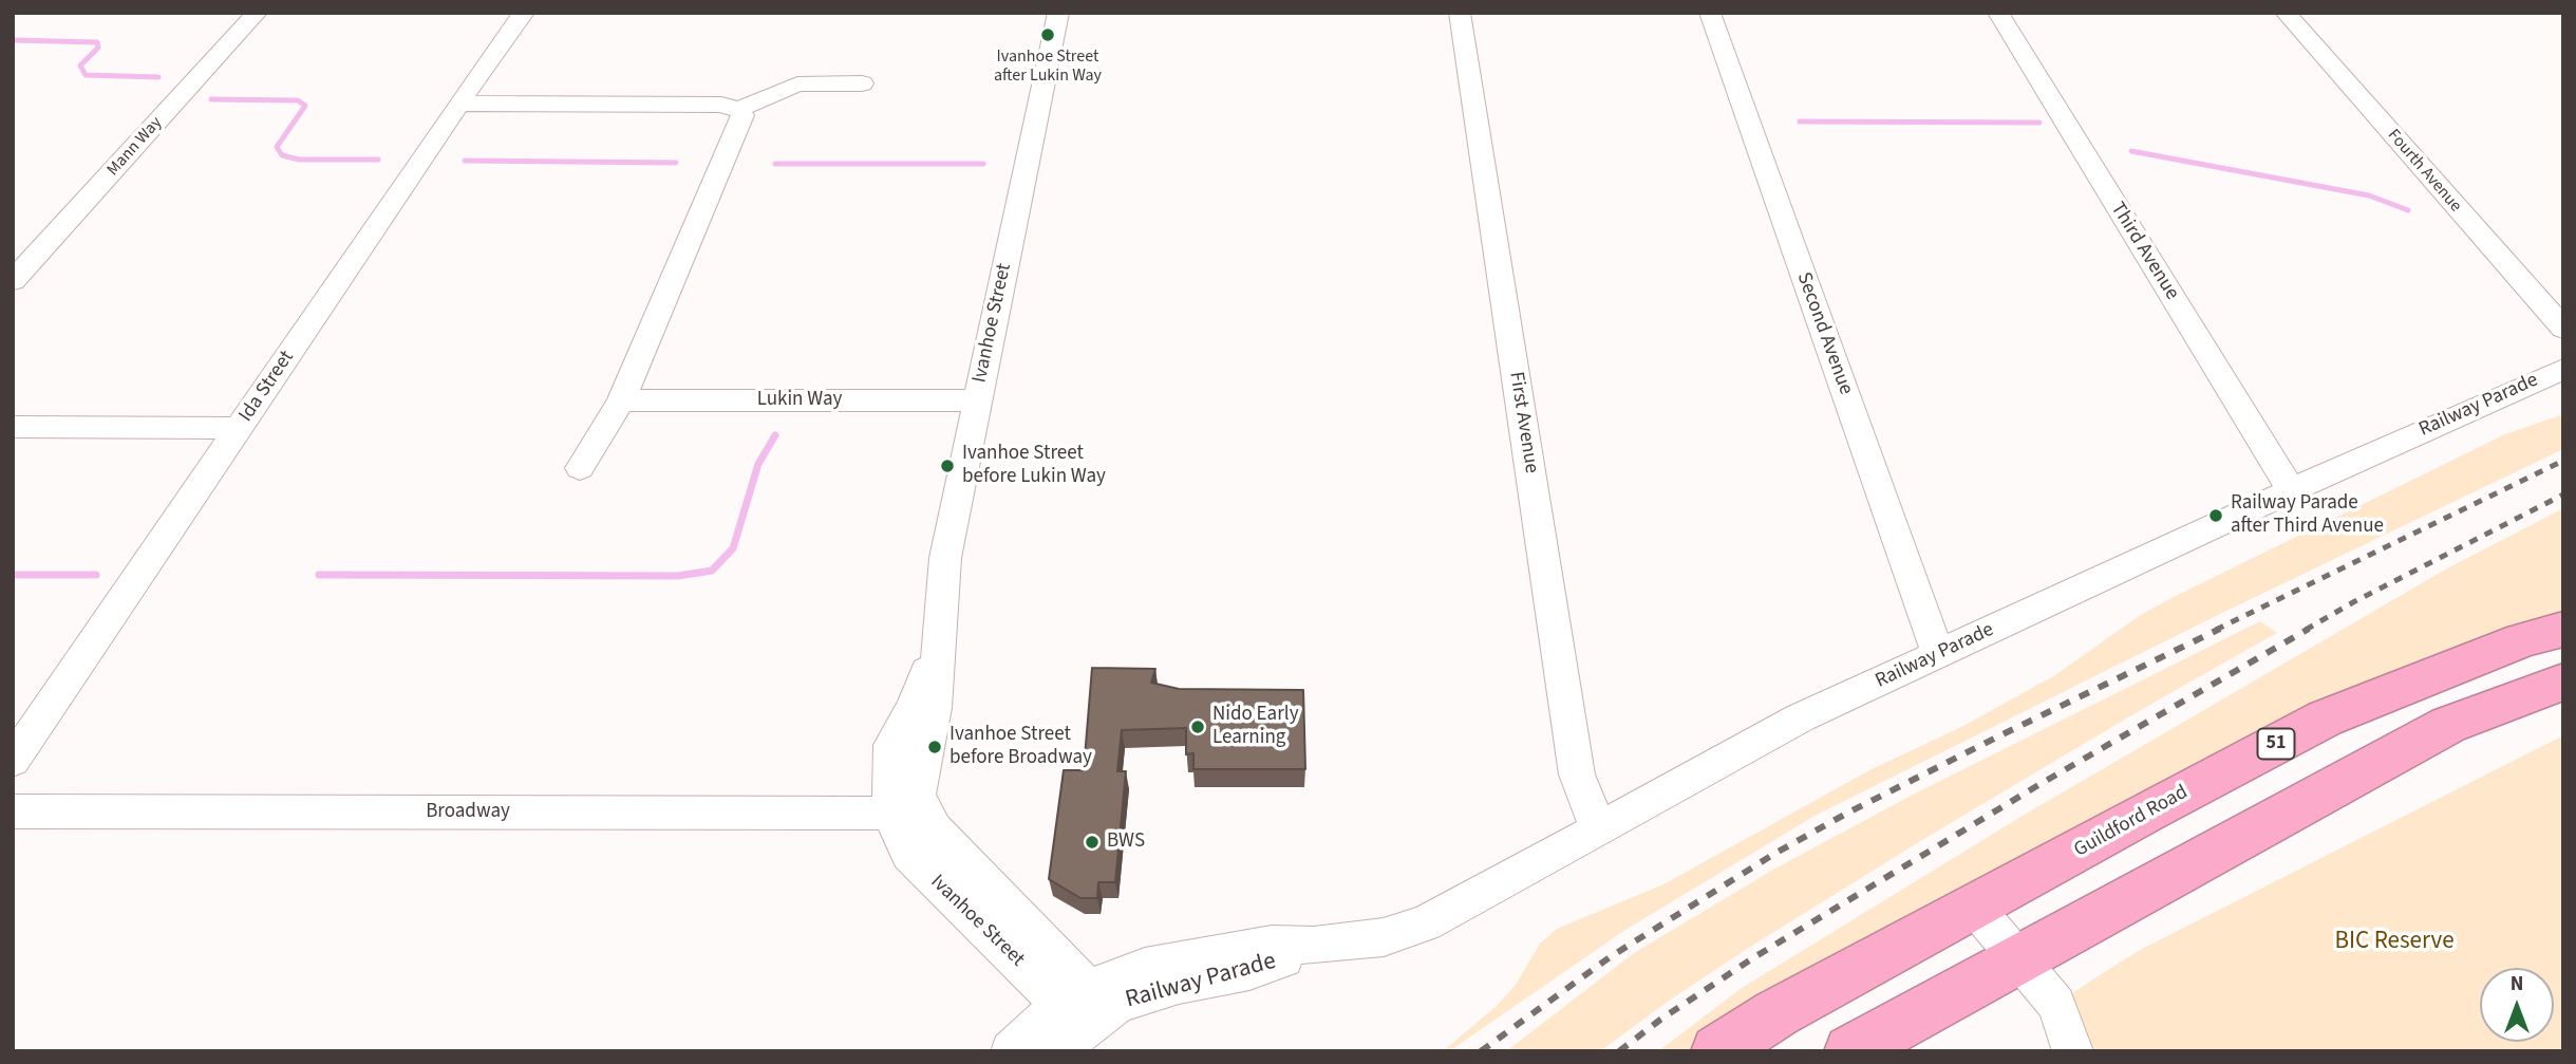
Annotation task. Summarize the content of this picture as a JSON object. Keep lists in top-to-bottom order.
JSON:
{
  "streets": {
    "highway": ["51", "Guildford Road"],
    "street": [
      "Mann Way",
      "Fourth Avenue",
      "Third Avenue",
      "Ivanhoe Street",
      "Second Avenue",
      "Ida Street",
      "Lukin Way",
      "Railway Parade",
      "First Avenue",
      "Broadway"
    ]
  },
  "crossings": [
    ["Third Avenue", "Railway Parade"],
    ["Ivanhoe Street", "Lukin Way"],
    ["Ivanhoe Street", "Railway Parade"],
    ["Ivanhoe Street", "Broadway"],
    ["Second Avenue", "Railway Parade"],
    ["Railway Parade", "First Avenue"]
  ],
  "parks": ["BIC Reserve"],
  "places": [
    "Ivanhoe Street after Lukin Way",
    "Ivanhoe Street before Lukin Way",
    "Railway Parade after Third Avenue",
    "Nido Early Learning",
    "Ivanhoe Street before Broadway",
    "BWS"
  ],
  "north": "top"
}
